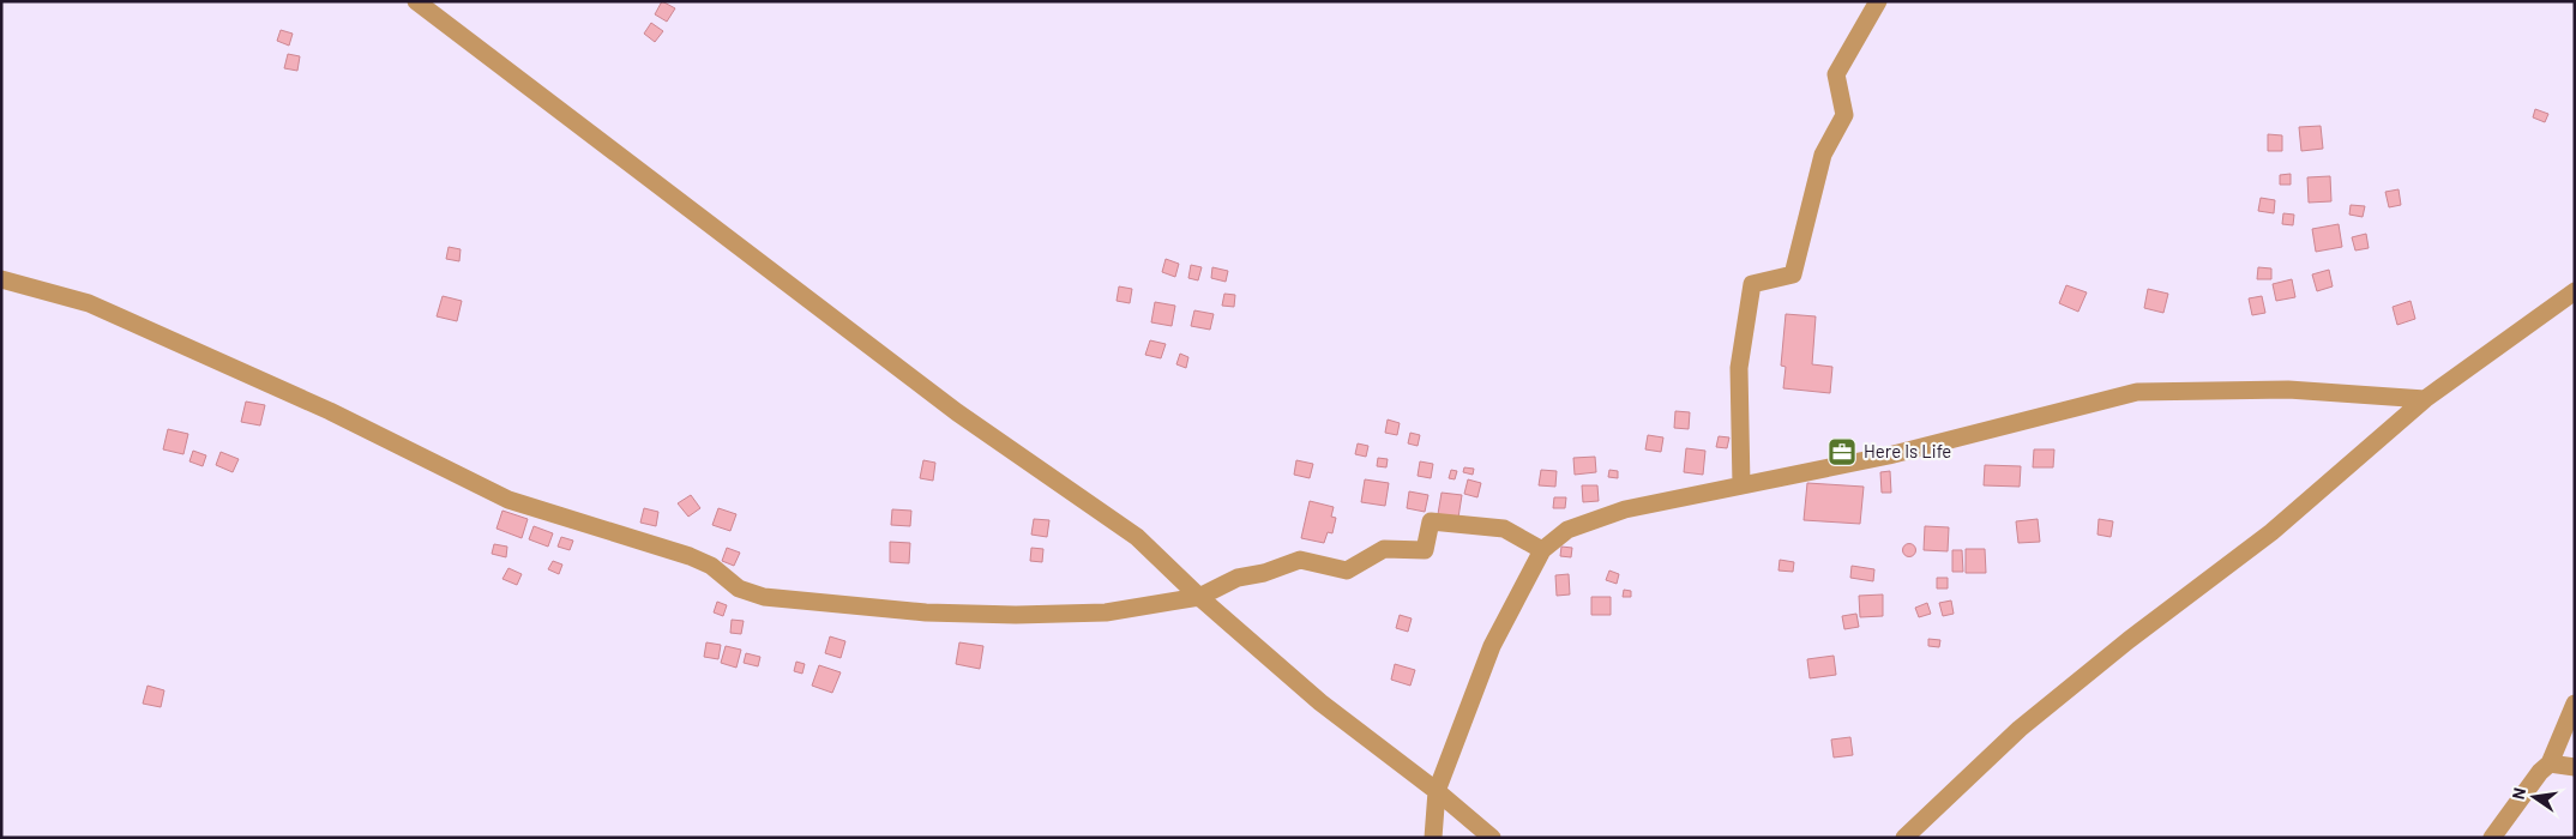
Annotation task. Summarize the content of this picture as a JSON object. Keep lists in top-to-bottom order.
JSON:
{
  "places": {
    "office": ["Here Is Life"]
  },
  "north": "left"
}
